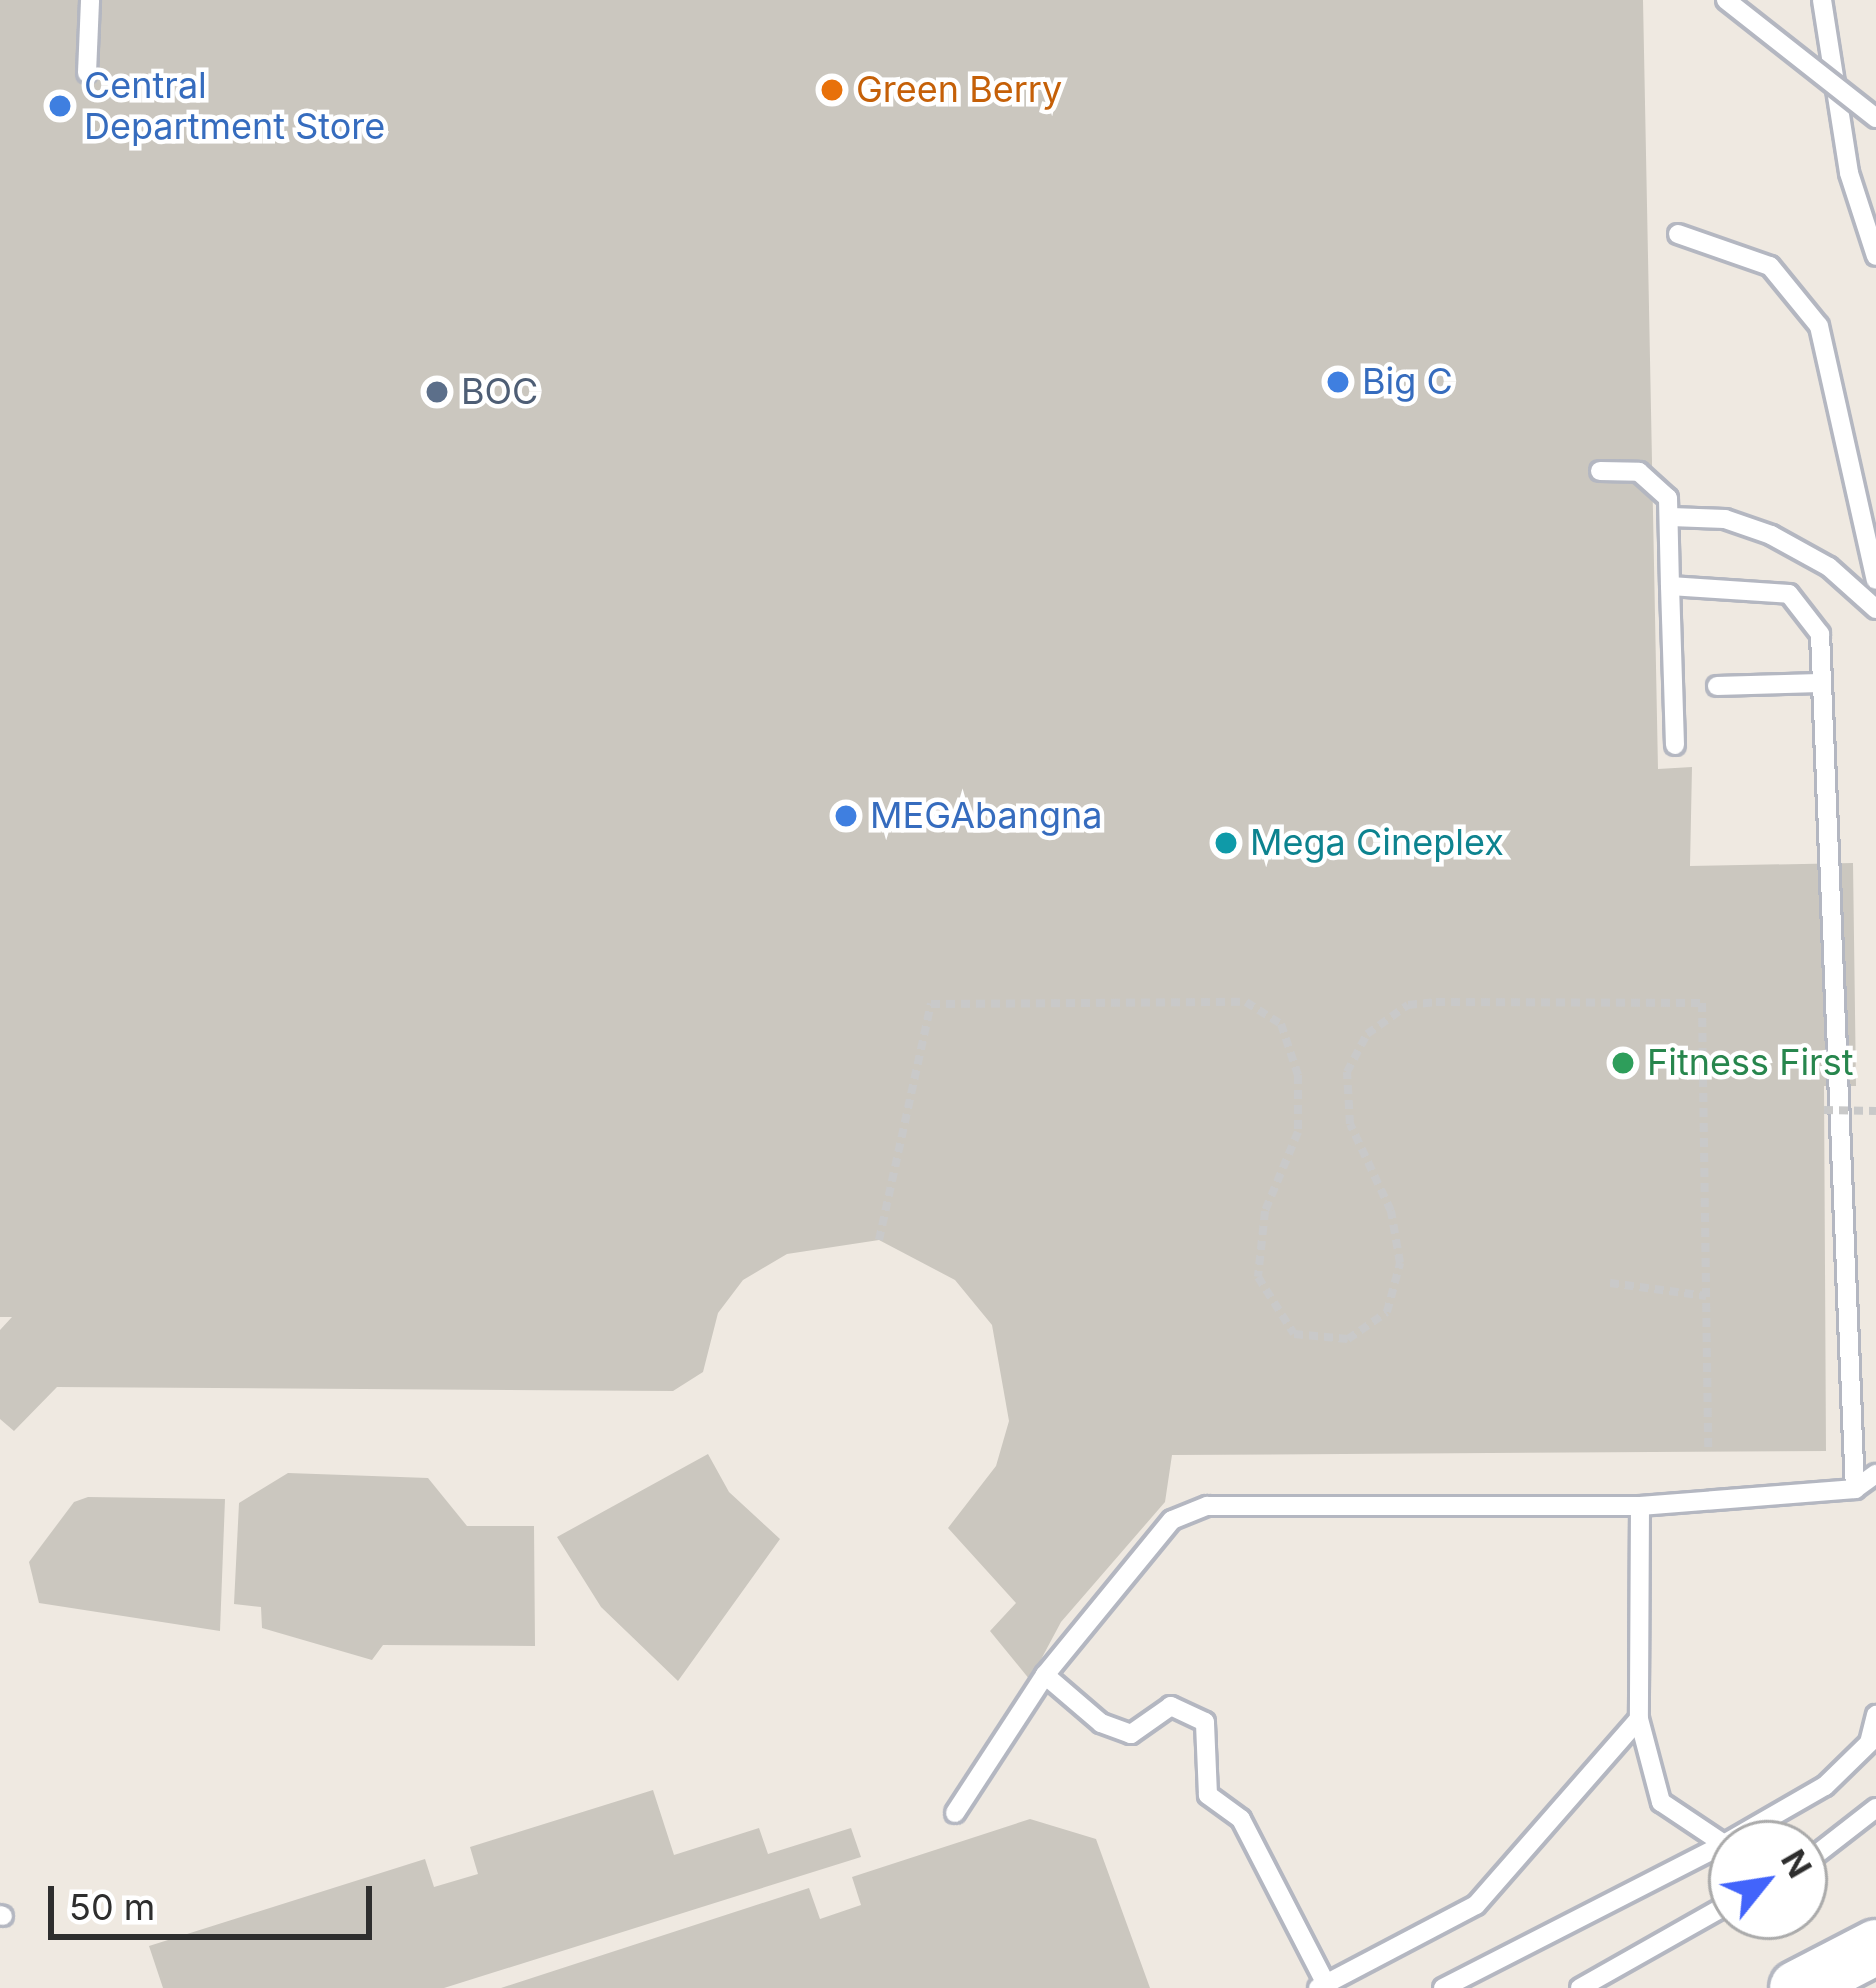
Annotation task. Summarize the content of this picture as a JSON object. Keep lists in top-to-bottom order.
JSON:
{
  "places": [
    "Green Berry",
    "Central Department Store",
    "Big C",
    "BOC",
    "MEGAbangna",
    "Mega Cineplex",
    "Fitness First"
  ],
  "scale_bar": "50 m",
  "north": "top right"
}
